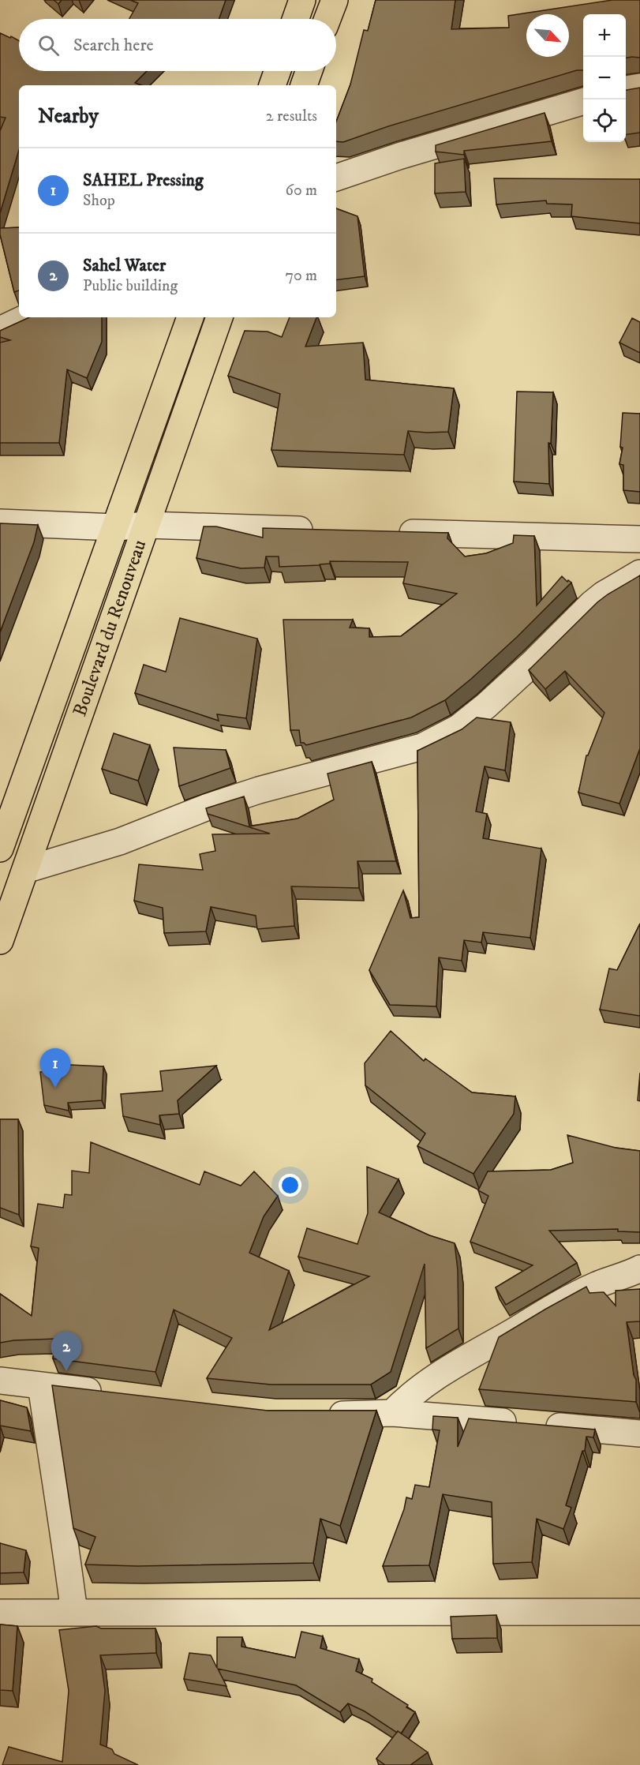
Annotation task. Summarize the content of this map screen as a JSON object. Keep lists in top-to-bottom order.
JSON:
{
  "streets": {
    "main road": ["Boulevard du Renouveau"]
  },
  "north": "bottom right",
  "page": {
    "map_buttons": ["+", "−"],
    "search": "Search here",
    "heading": ["Nearby", "2 results"],
    "list": [
      {
        "mark": "1",
        "name": "SAHEL Pressing",
        "note": "Shop",
        "value": "60 m"
      },
      {
        "mark": "2",
        "name": "Sahel Water",
        "note": "Public building",
        "value": "70 m"
      }
    ],
    "pins": ["1", "2"]
  }
}
